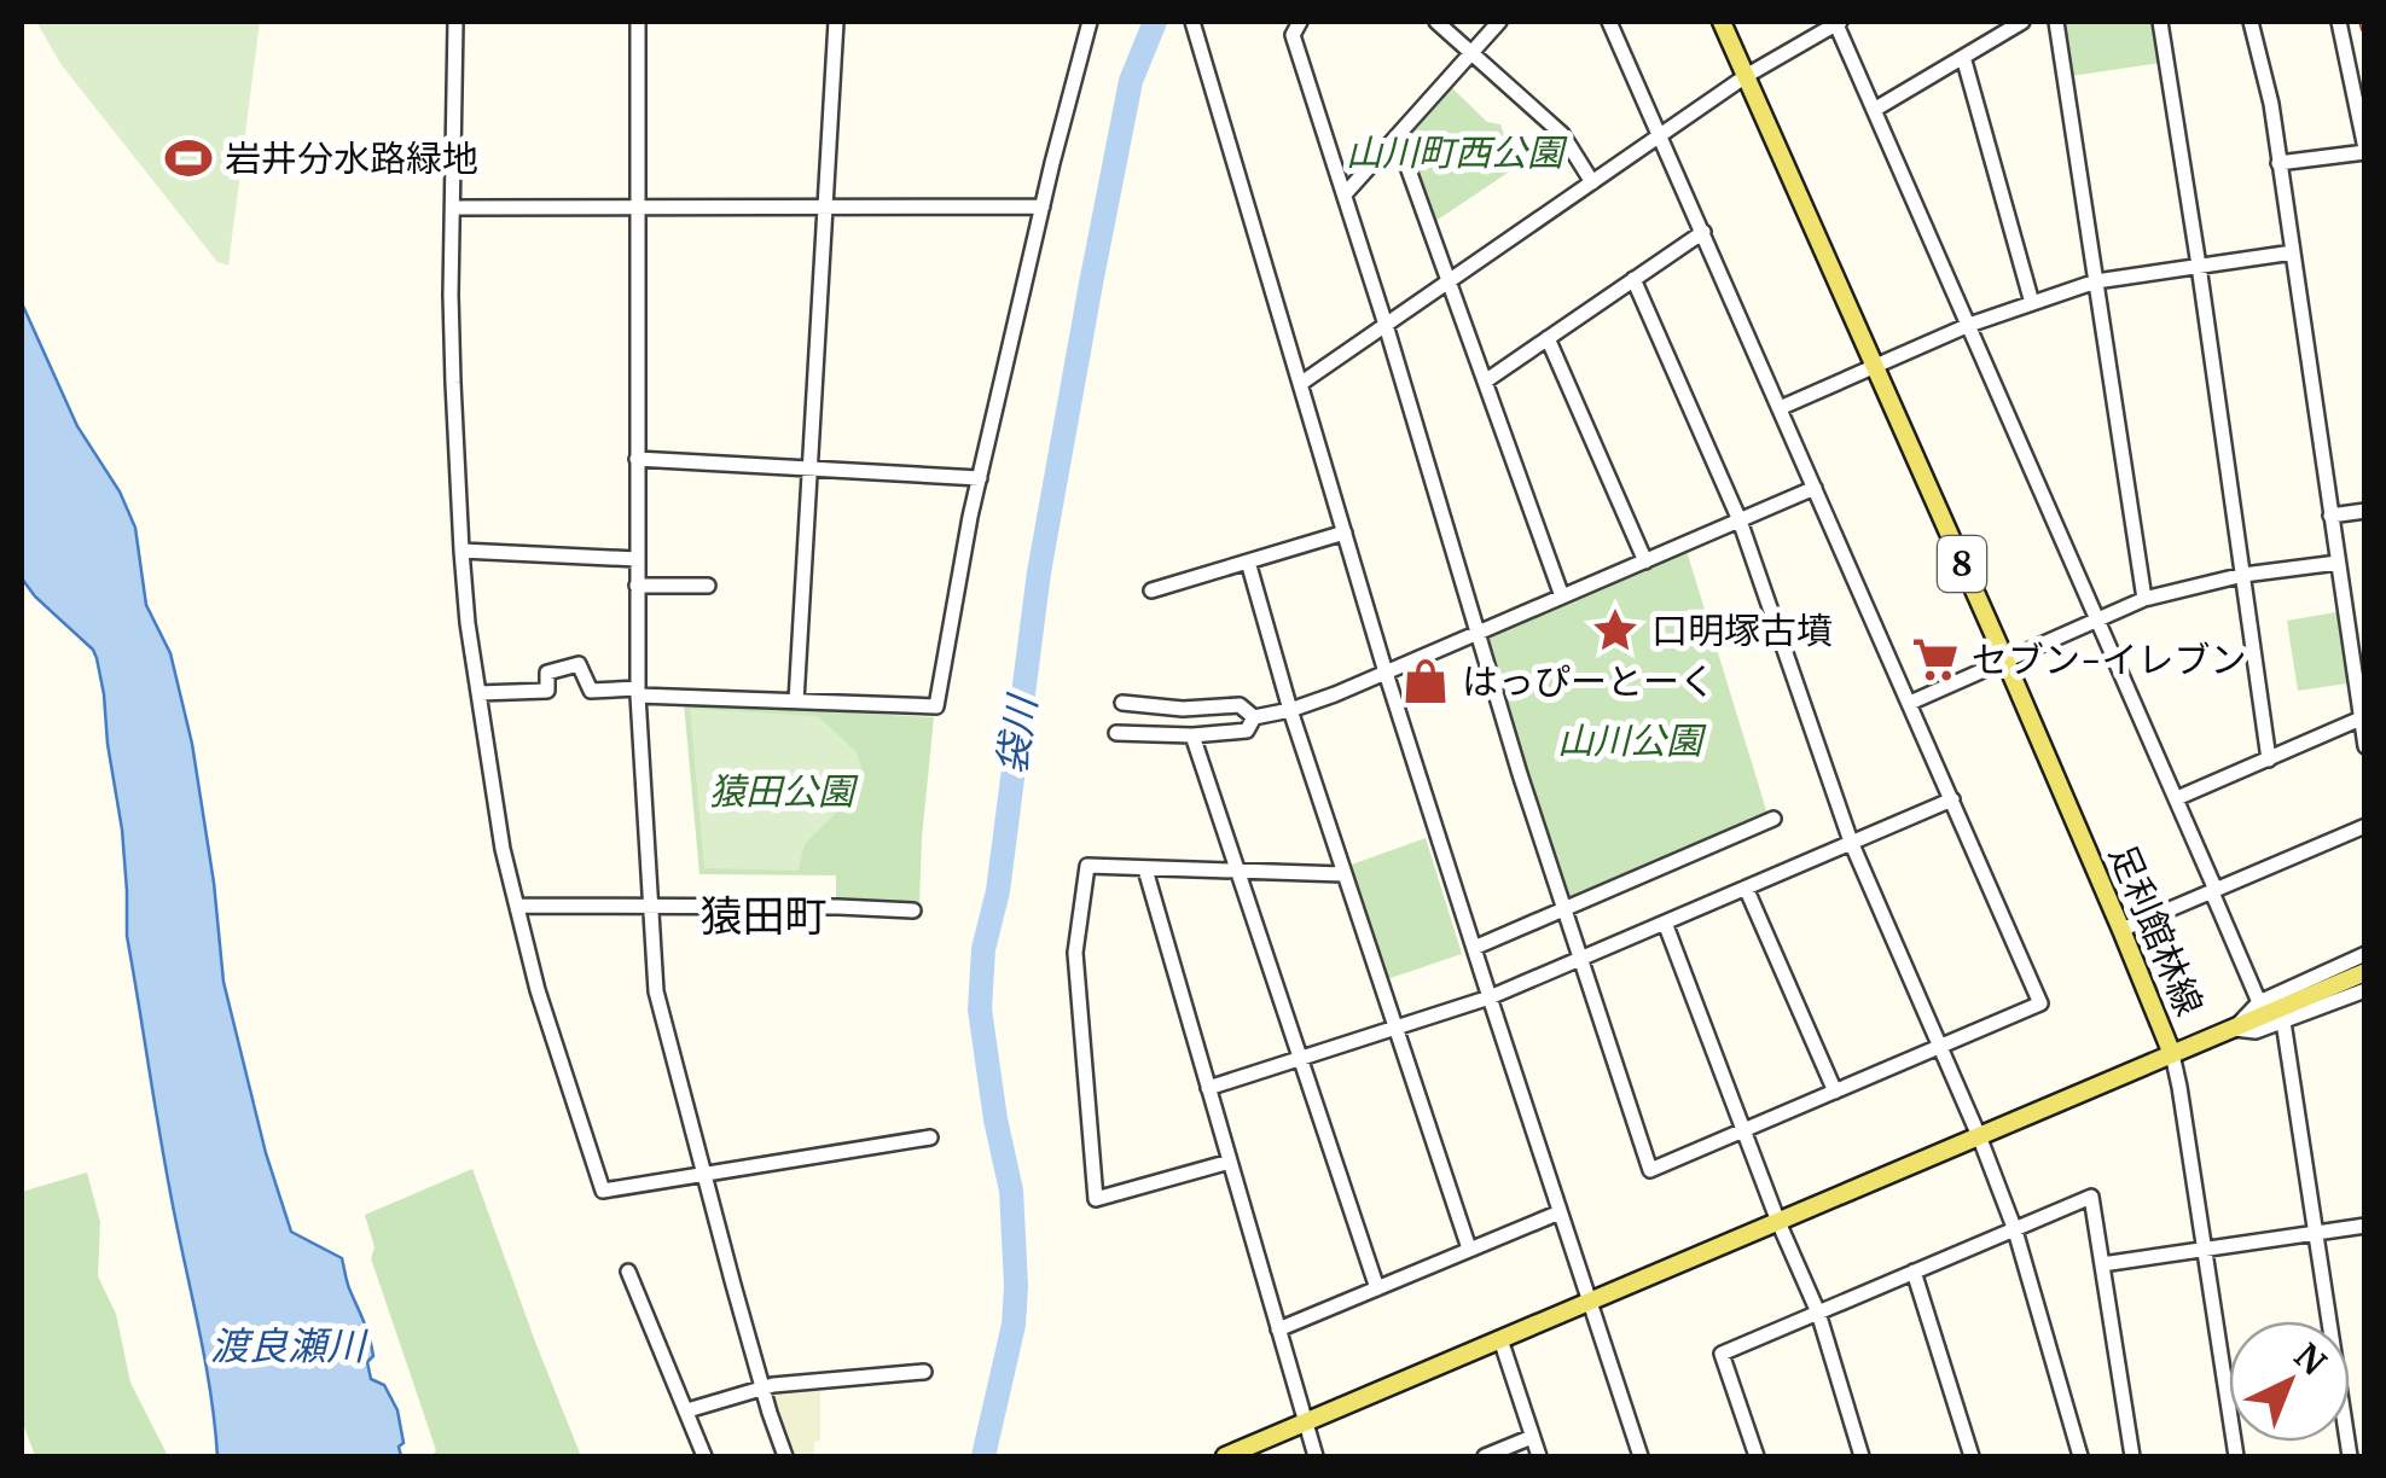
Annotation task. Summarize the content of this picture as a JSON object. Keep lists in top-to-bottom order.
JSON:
{
  "streets": {
    "main road": ["8", "足利館林線"]
  },
  "districts": ["猿田町"],
  "water": ["袋川", "渡良瀬川"],
  "parks": ["山川町西公園", "山川公園", "猿田公園"],
  "places": {
    "sports": ["岩井分水路緑地"],
    "place": ["口明塚古墳"],
    "supermarket": ["セブン-イレブン"],
    "shop": ["はっぴーとーく"]
  },
  "north": "top right"
}
